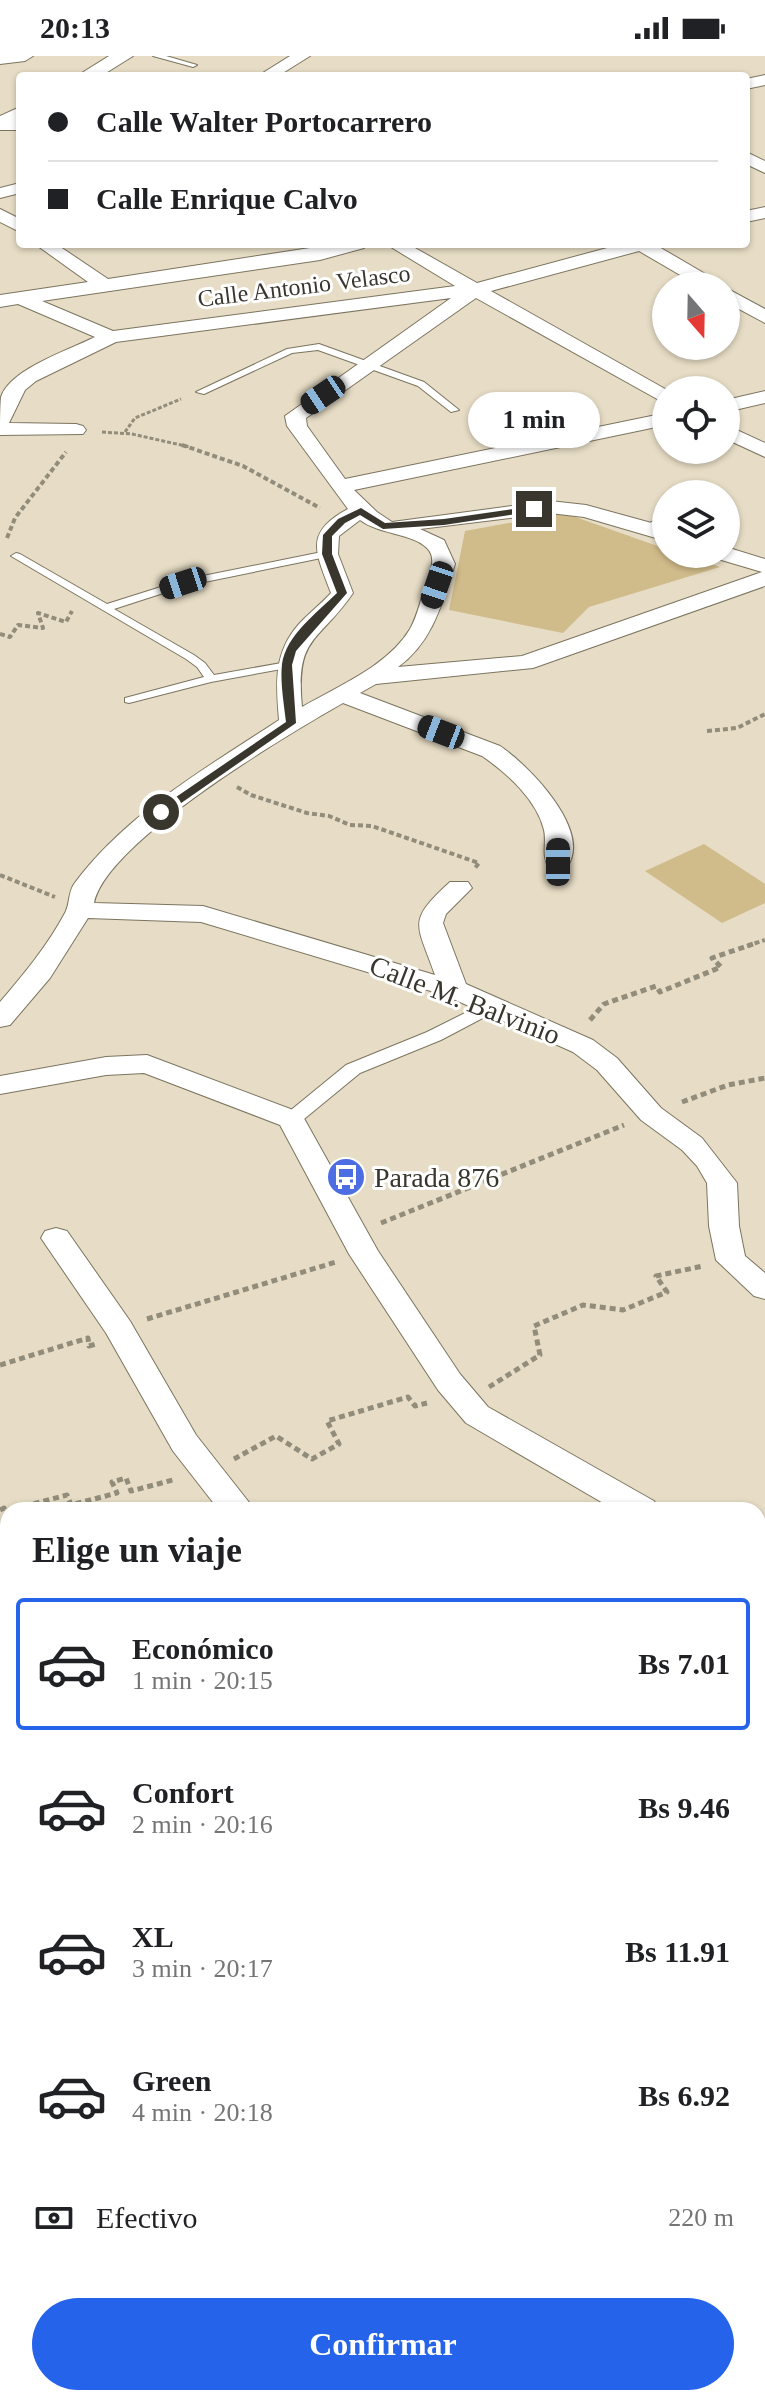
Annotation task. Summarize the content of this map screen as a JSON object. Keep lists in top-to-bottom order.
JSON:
{
  "streets": {
    "street": ["Calle Antonio Velasco", "Calle M. Balvinio"]
  },
  "places": {
    "bus stop": ["Parada 876"]
  },
  "north": "bottom",
  "page": {
    "status": "20:13",
    "banner": ["Calle Walter Portocarrero", "Calle Enrique Calvo"],
    "bubble": "1 min",
    "heading": "Elige un viaje",
    "list": [
      {
        "name": "Económico",
        "note": "1 min · 20:15",
        "value": "Bs 7.01"
      },
      {
        "name": "Confort",
        "note": "2 min · 20:16",
        "value": "Bs 9.46"
      },
      {
        "name": "XL",
        "note": "3 min · 20:17",
        "value": "Bs 11.91"
      },
      {
        "name": "Green",
        "note": "4 min · 20:18",
        "value": "Bs 6.92"
      }
    ],
    "pay": ["Efectivo", "220 m"],
    "buttons": "Confirmar"
  }
}
